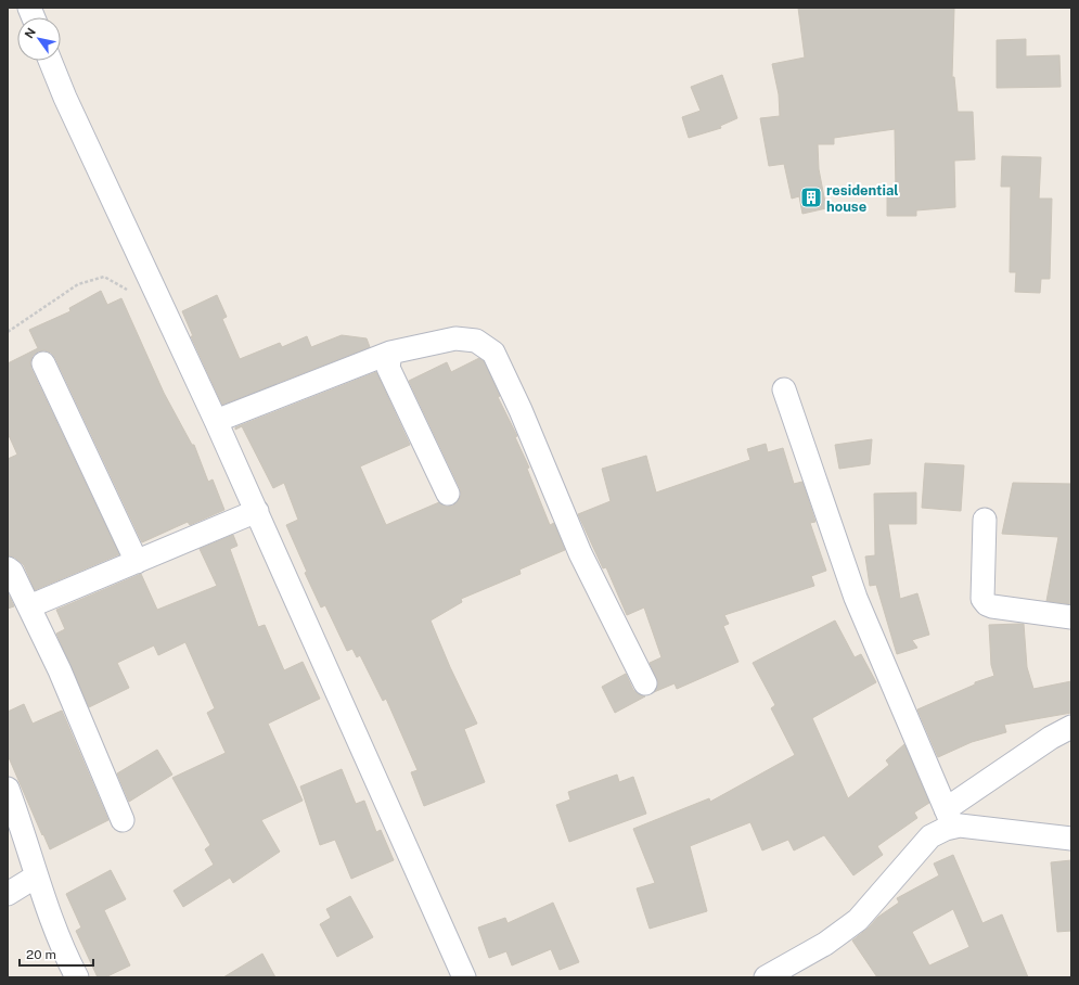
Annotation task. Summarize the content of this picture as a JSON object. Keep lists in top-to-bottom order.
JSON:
{
  "places": {
    "building": ["residential house"]
  },
  "scale_bar": "20 m",
  "north": "top left"
}
